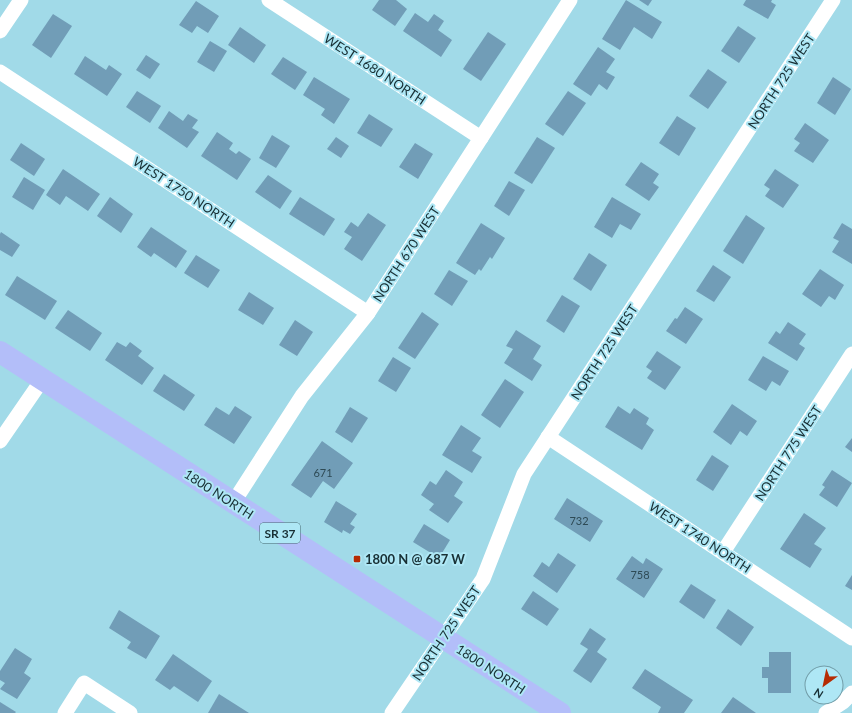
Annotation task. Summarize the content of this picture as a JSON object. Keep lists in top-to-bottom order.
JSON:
{
  "streets": {
    "main road": ["1800 NORTH", "SR 37"],
    "street": [
      "WEST 1680 NORTH",
      "NORTH 725 WEST",
      "WEST 1750 NORTH",
      "NORTH 670 WEST",
      "NORTH 775 WEST",
      "WEST 1740 NORTH"
    ]
  },
  "crossings": [
    ["WEST 1680 NORTH", "NORTH 670 WEST"],
    ["NORTH 725 WEST", "1800 NORTH"],
    ["NORTH 725 WEST", "WEST 1740 NORTH"],
    ["WEST 1750 NORTH", "NORTH 670 WEST"],
    ["NORTH 670 WEST", "1800 NORTH"],
    ["NORTH 775 WEST", "WEST 1740 NORTH"]
  ],
  "places": {
    "transit": ["1800 N @ 687 W"]
  },
  "house_numbers": ["671", "732", "758"],
  "north": "bottom left"
}
